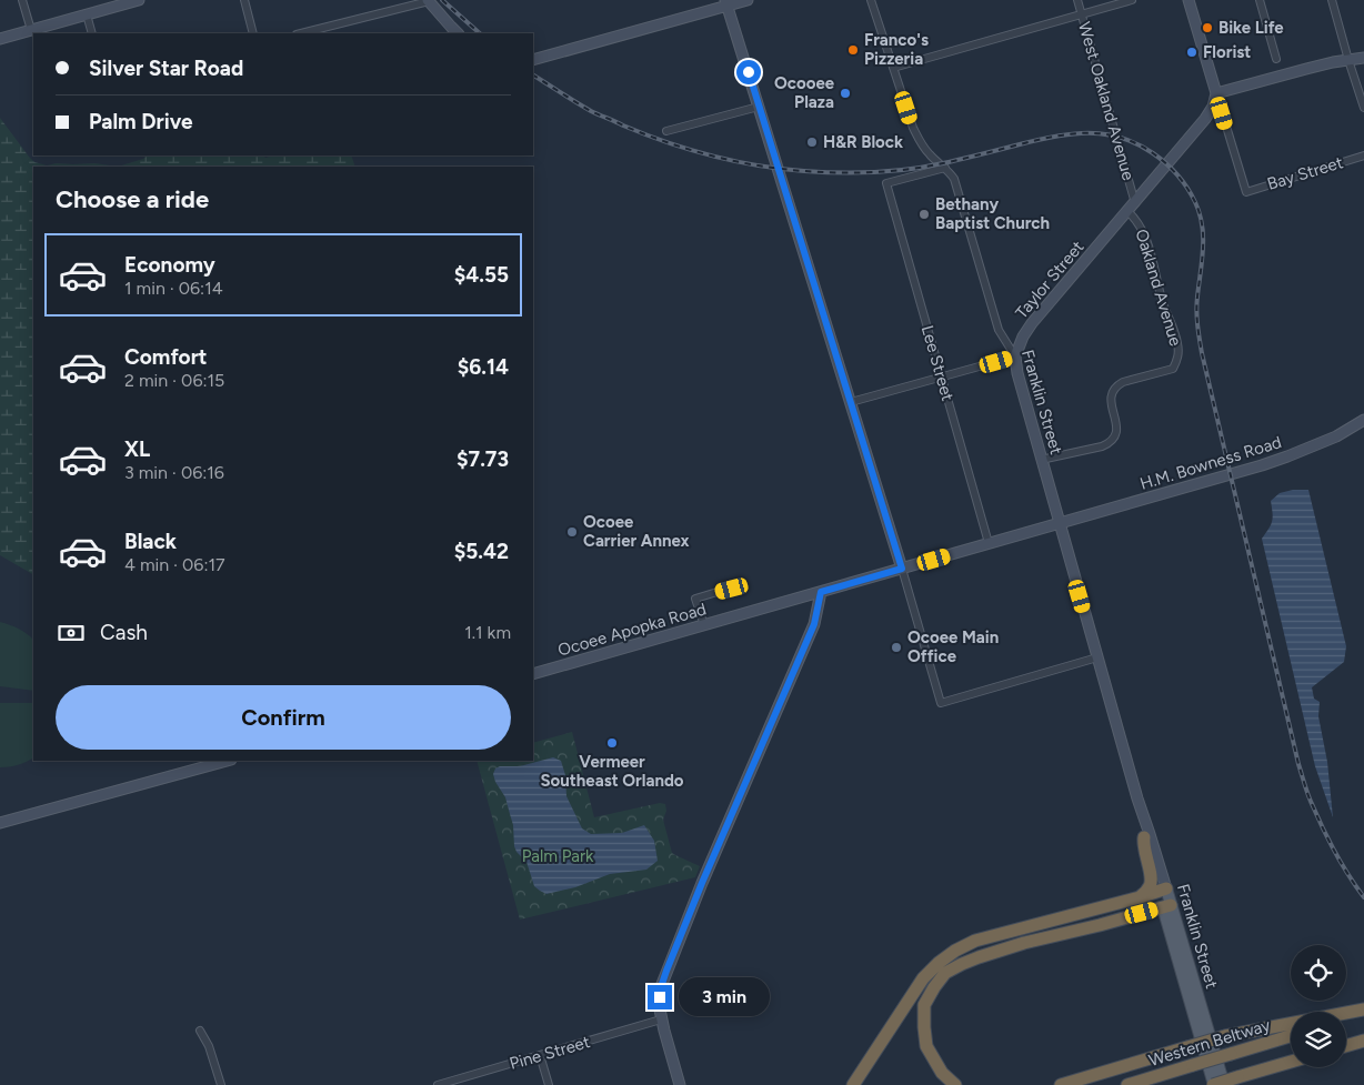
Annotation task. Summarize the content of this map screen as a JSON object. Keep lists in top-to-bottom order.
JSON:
{
  "streets": {
    "highway": ["Western Beltway"],
    "main road": [
      "Taylor Street",
      "Franklin Street",
      "H.M. Bowness Road",
      "Ocoee Apopka Road"
    ],
    "street": [
      "West Oakland Avenue",
      "Bay Street",
      "Oakland Avenue",
      "Lee Street",
      "Pine Street"
    ]
  },
  "crossings": [
    ["West Oakland Avenue", "Taylor Street"],
    ["West Oakland Avenue", "Oakland Avenue"],
    ["Bay Street", "Taylor Street"],
    ["Taylor Street", "Oakland Avenue"],
    ["Taylor Street", "Franklin Street"],
    ["Oakland Avenue", "Franklin Street"],
    ["Lee Street", "Franklin Street"],
    ["Lee Street", "Ocoee Apopka Road"],
    ["Franklin Street", "H.M. Bowness Road"],
    ["Franklin Street", "Ocoee Apopka Road"],
    ["H.M. Bowness Road", "Ocoee Apopka Road"]
  ],
  "parks": ["Palm Park"],
  "places": [
    "Bike Life",
    "Franco's Pizzeria",
    "Florist",
    "Ocooee Plaza",
    "H&R Block",
    "Bethany Baptist Church",
    "Ocoee Carrier Annex",
    "Ocoee Main Office",
    "Vermeer Southeast Orlando"
  ],
  "page": {
    "banner": ["Silver Star Road", "Palm Drive"],
    "heading": "Choose a ride",
    "list": [
      {
        "name": "Economy",
        "note": "1 min · 06:14",
        "value": "$4.55"
      },
      {
        "name": "Comfort",
        "note": "2 min · 06:15",
        "value": "$6.14"
      },
      {
        "name": "XL",
        "note": "3 min · 06:16",
        "value": "$7.73"
      },
      {
        "name": "Black",
        "note": "4 min · 06:17",
        "value": "$5.42"
      }
    ],
    "pay": ["Cash", "1.1 km"],
    "buttons": "Confirm",
    "bubble": "3 min"
  }
}
